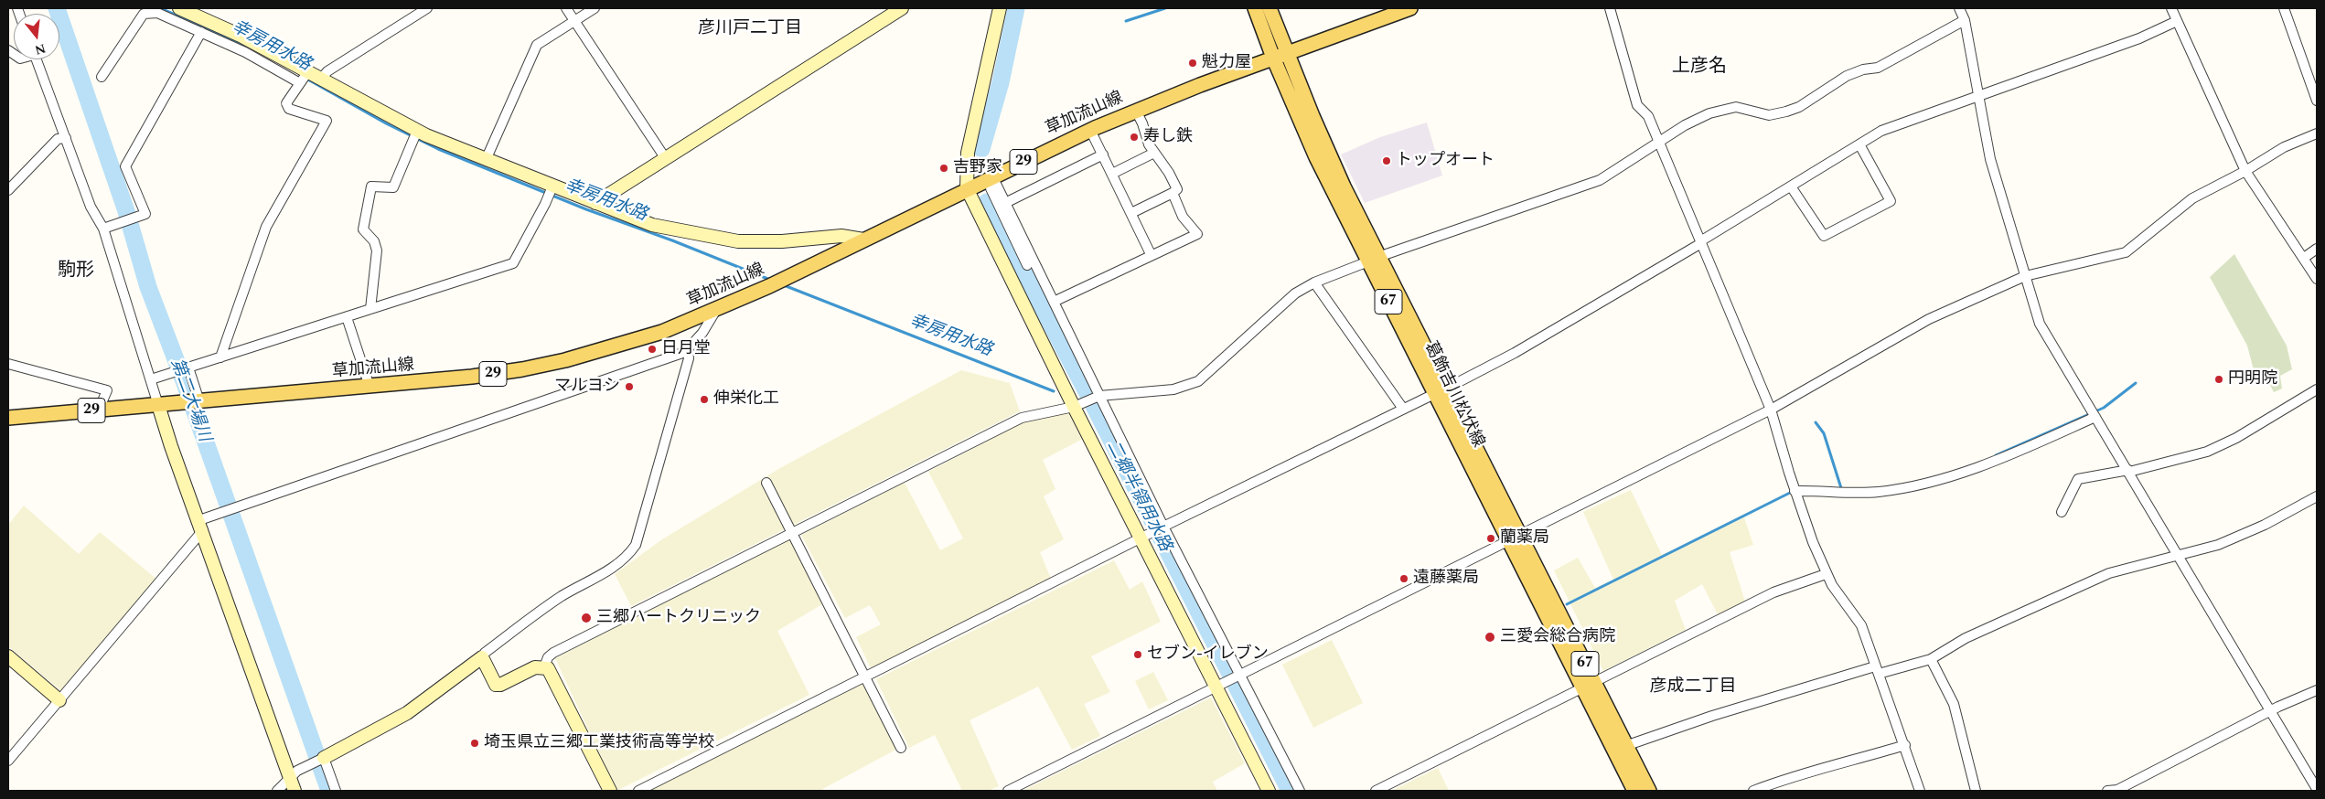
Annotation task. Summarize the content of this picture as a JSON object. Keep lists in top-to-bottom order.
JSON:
{
  "streets": {
    "main road": [
      "草加流山線",
      "29",
      "67",
      "葛飾吉川松伏線"
    ]
  },
  "crossings": [
    ["草加流山線", "葛飾吉川松伏線"]
  ],
  "districts": [
    "彦川戸二丁目",
    "上彦名",
    "駒形",
    "彦成二丁目"
  ],
  "water": ["幸房用水路", "第二大場川", "二郷半領用水路"],
  "places": [
    "魁力屋",
    "寿し鉄",
    "トップオート",
    "吉野家",
    "日月堂",
    "円明院",
    "マルヨシ",
    "伸栄化工",
    "蘭薬局",
    "遠藤薬局",
    "三郷ハートクリニック",
    "三愛会総合病院",
    "セブン-イレブン",
    "埼玉県立三郷工業技術高等学校"
  ],
  "north": "bottom"
}
